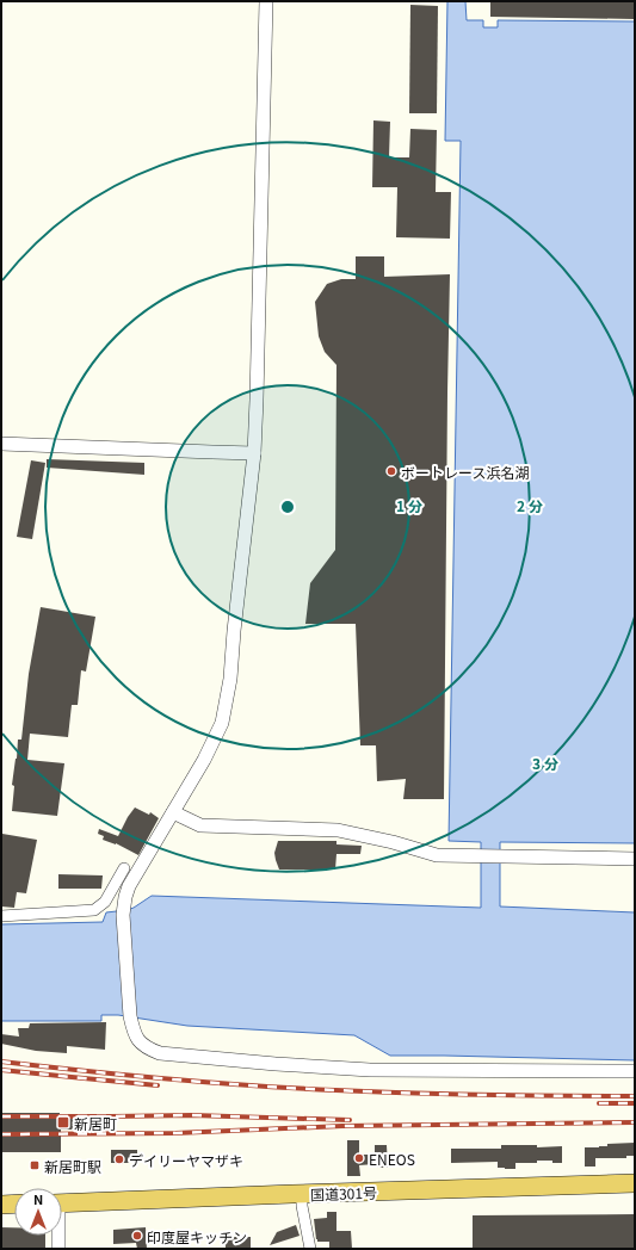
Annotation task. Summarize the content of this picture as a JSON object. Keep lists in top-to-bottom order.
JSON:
{
  "streets": {
    "highway": ["国道301号"]
  },
  "places": {
    "other": [
      "ボートレース浜名湖",
      "ENEOS",
      "デイリーヤマザキ",
      "印度屋キッチン"
    ],
    "transit": ["新居町", "新居町駅"]
  },
  "north": "top",
  "rings": ["1 分", "2 分", "3 分"]
}
